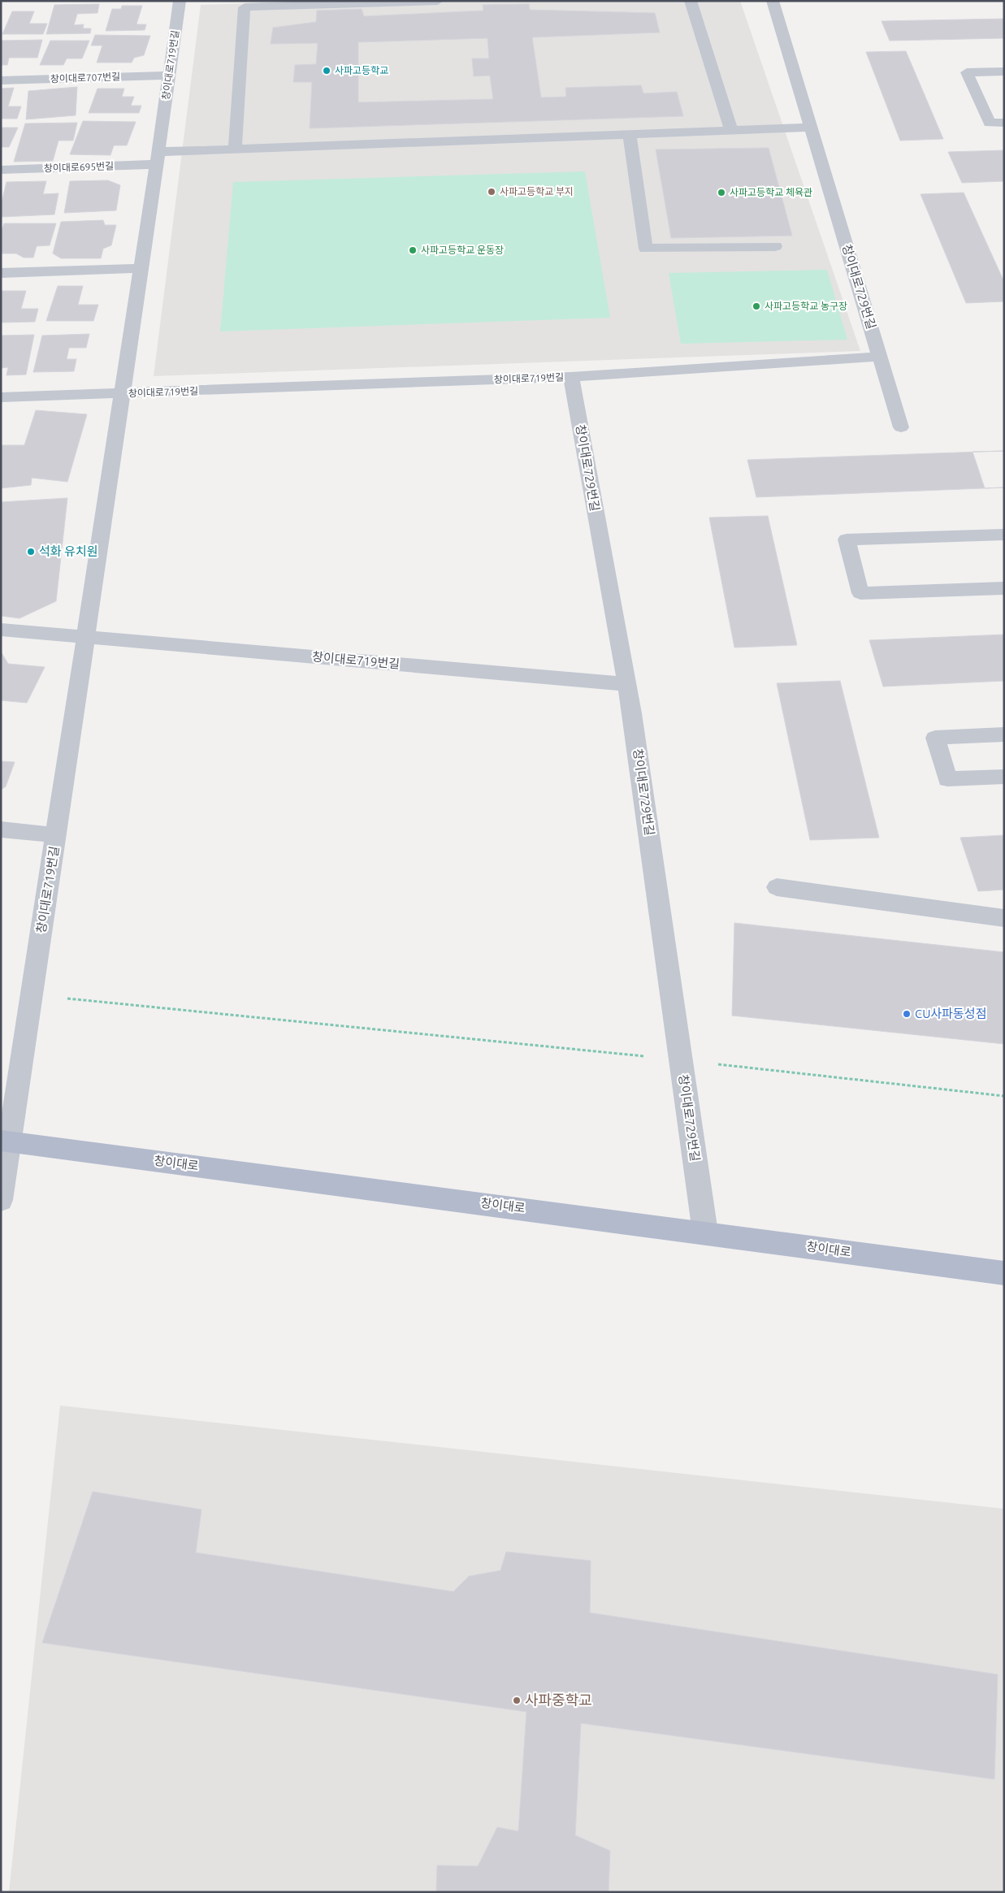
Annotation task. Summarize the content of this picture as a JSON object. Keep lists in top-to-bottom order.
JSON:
{
  "streets": {
    "main road": ["창이대로"],
    "street": [
      "창이대로719번길",
      "창이대로707번길",
      "창이대로695번길",
      "창이대로729번길"
    ]
  },
  "crossings": [
    ["창이대로719번길", "창이대로707번길"],
    ["창이대로719번길", "창이대로695번길"],
    ["창이대로719번길", "창이대로729번길"],
    ["창이대로719번길", "창이대로"],
    ["창이대로695번길", "창이대로729번길"],
    ["창이대로729번길", "창이대로"]
  ],
  "places": [
    "사파고등학교",
    "사파고등학교 부지",
    "사파고등학교 체육관",
    "사파고등학교 운동장",
    "사파고등학교 농구장",
    "석화 유치원",
    "CU사파동성점",
    "사파중학교"
  ]
}
